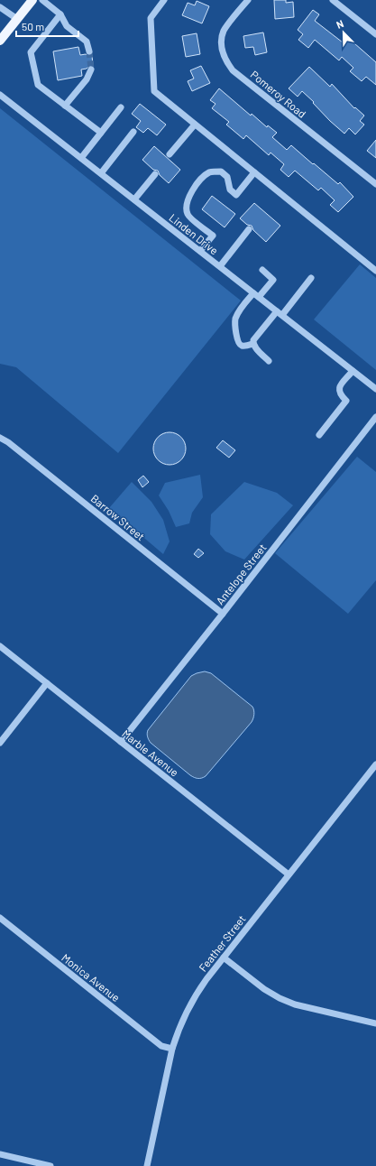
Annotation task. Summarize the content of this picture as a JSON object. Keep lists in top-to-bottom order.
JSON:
{
  "streets": {
    "street": [
      "Pomeroy Road",
      "Linden Drive",
      "Barrow Street",
      "Antelope Street",
      "Marble Avenue",
      "Feather Street",
      "Monica Avenue"
    ]
  },
  "crossings": [
    ["Barrow Street", "Antelope Street"],
    ["Antelope Street", "Marble Avenue"],
    ["Marble Avenue", "Feather Street"],
    ["Feather Street", "Monica Avenue"]
  ],
  "scale_bar": "50 m",
  "north": "top left"
}
